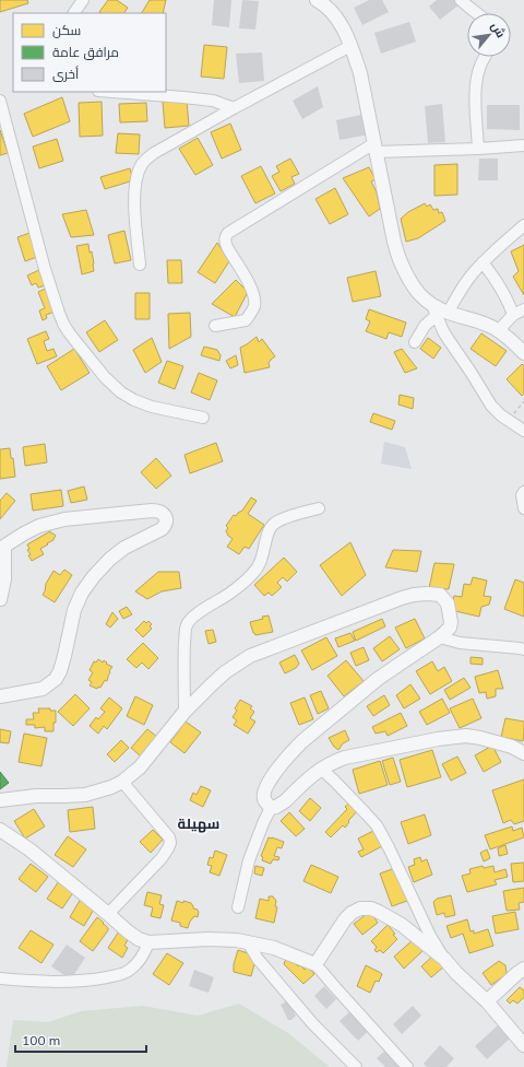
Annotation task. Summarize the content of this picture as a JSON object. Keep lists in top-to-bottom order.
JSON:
{
  "districts": ["سهيلة"],
  "legend": ["سكن", "مرافق عامة", "أخرى"],
  "scale_bar": "100 m",
  "north": "top right"
}
